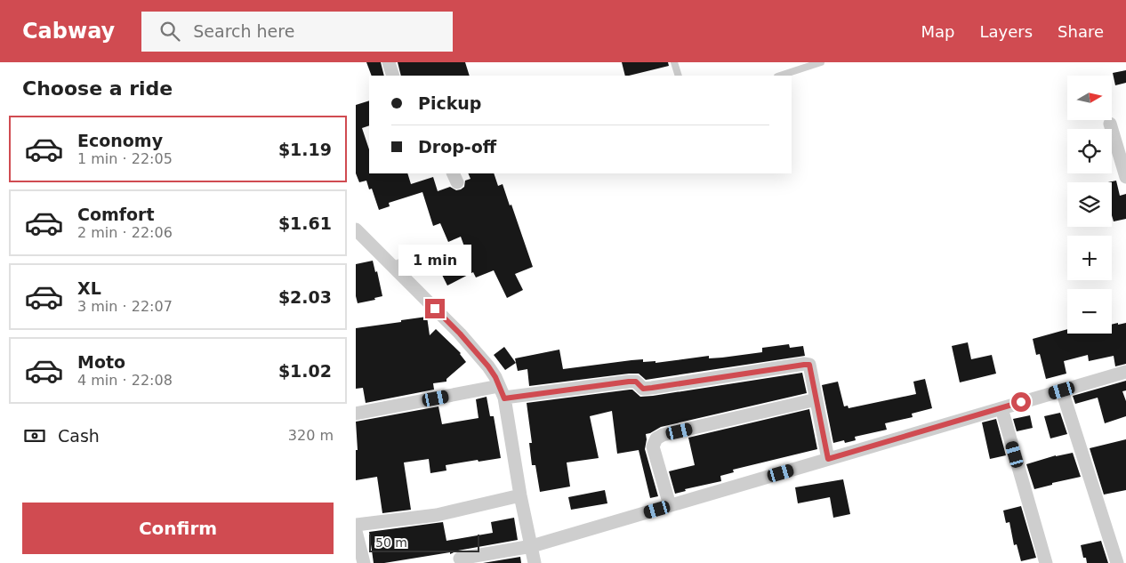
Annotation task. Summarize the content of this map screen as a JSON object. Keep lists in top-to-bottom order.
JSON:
{
  "scale_bar": "50 m",
  "north": "right",
  "page": {
    "header": "Cabway",
    "search": "Search here",
    "nav": ["Map", "Layers", "Share"],
    "heading": "Choose a ride",
    "map_buttons": ["+", "−"],
    "banner": ["Pickup", "Drop-off"],
    "list": [
      {
        "name": "Economy",
        "note": "1 min · 22:05",
        "value": "$1.19"
      },
      {
        "name": "Comfort",
        "note": "2 min · 22:06",
        "value": "$1.61"
      },
      {
        "name": "XL",
        "note": "3 min · 22:07",
        "value": "$2.03"
      },
      {
        "name": "Moto",
        "note": "4 min · 22:08",
        "value": "$1.02"
      }
    ],
    "bubble": "1 min",
    "pay": ["Cash", "320 m"],
    "buttons": "Confirm",
    "scale": "50 m"
  }
}
